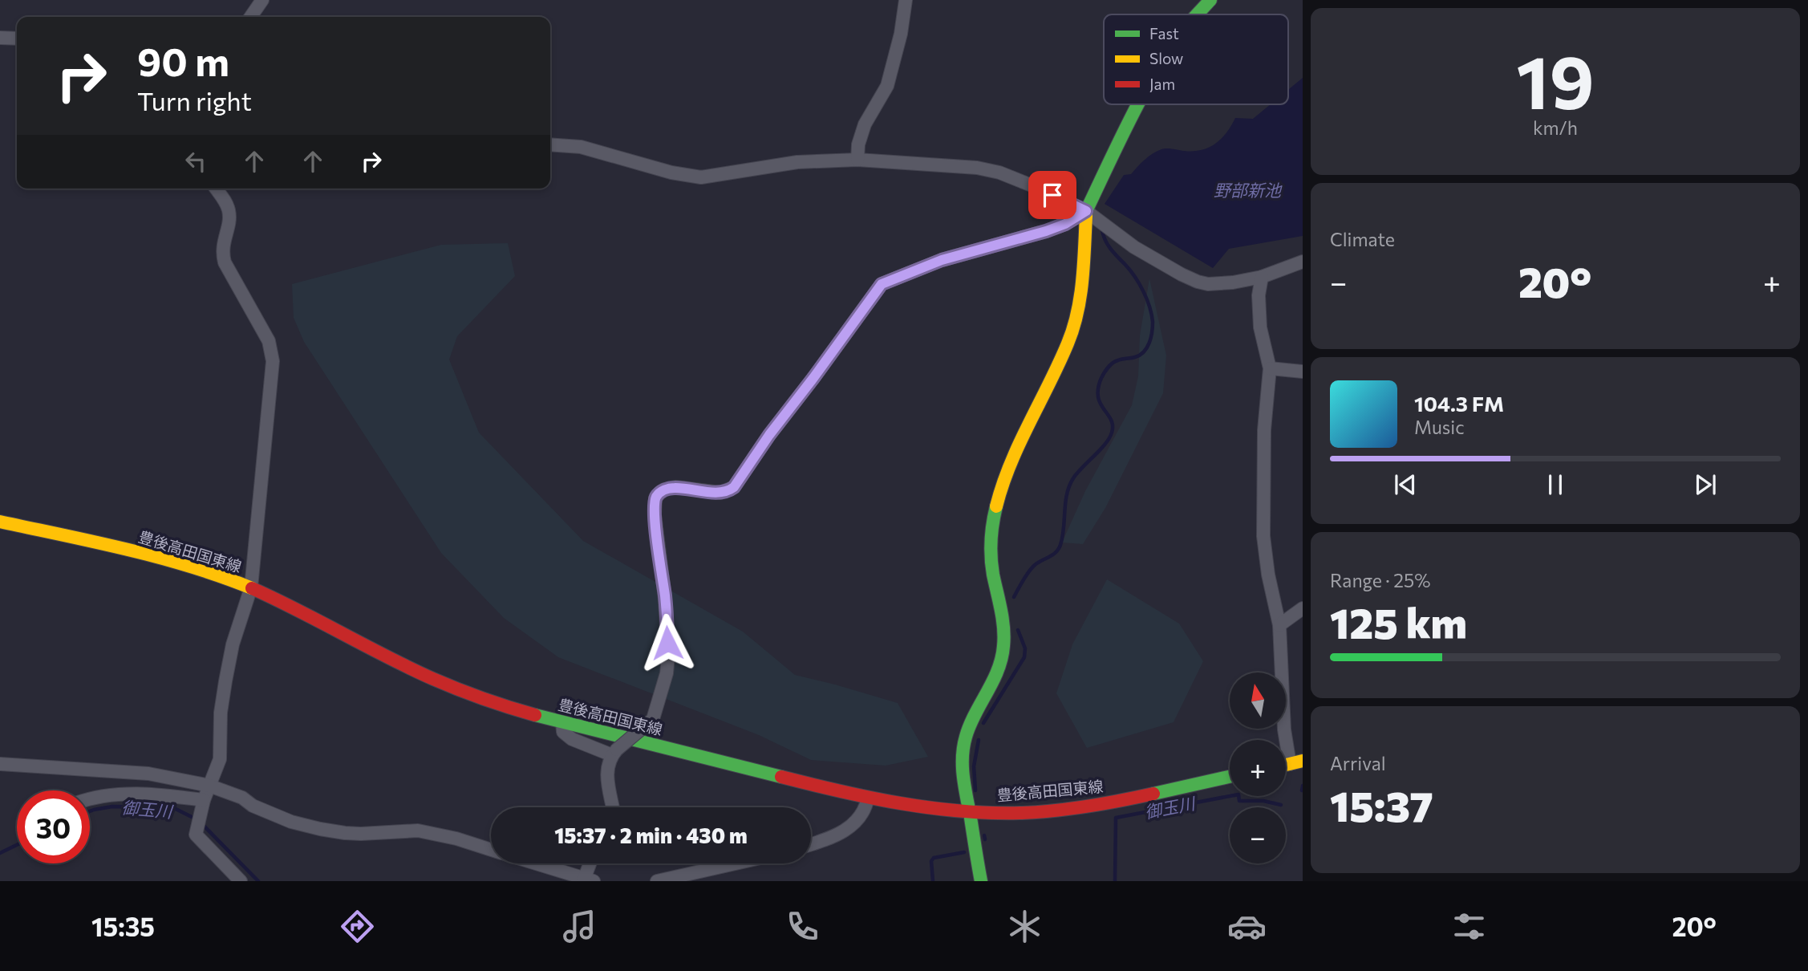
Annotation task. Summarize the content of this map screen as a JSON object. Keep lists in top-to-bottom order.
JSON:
{
  "streets": {
    "main road": ["豊後高田国東線"]
  },
  "water": ["野部新池", "御玉川"],
  "legend": ["Fast", "Slow", "Jam"],
  "north": "top",
  "page": {
    "tile": [
      ["19", "km/h"],
      "Climate",
      ["Range · 25%", "125 km"],
      ["Arrival", "15:37"]
    ],
    "turn": ["90 m", "Turn right"],
    "heat": ["−", "20°", "+"],
    "song": ["104.3 FM", "Music"],
    "map_buttons": ["+", "−"],
    "limit": "30",
    "trip": "15:37 · 2 min · 430 m",
    "tabs": ["15:35", "20°"]
  }
}
